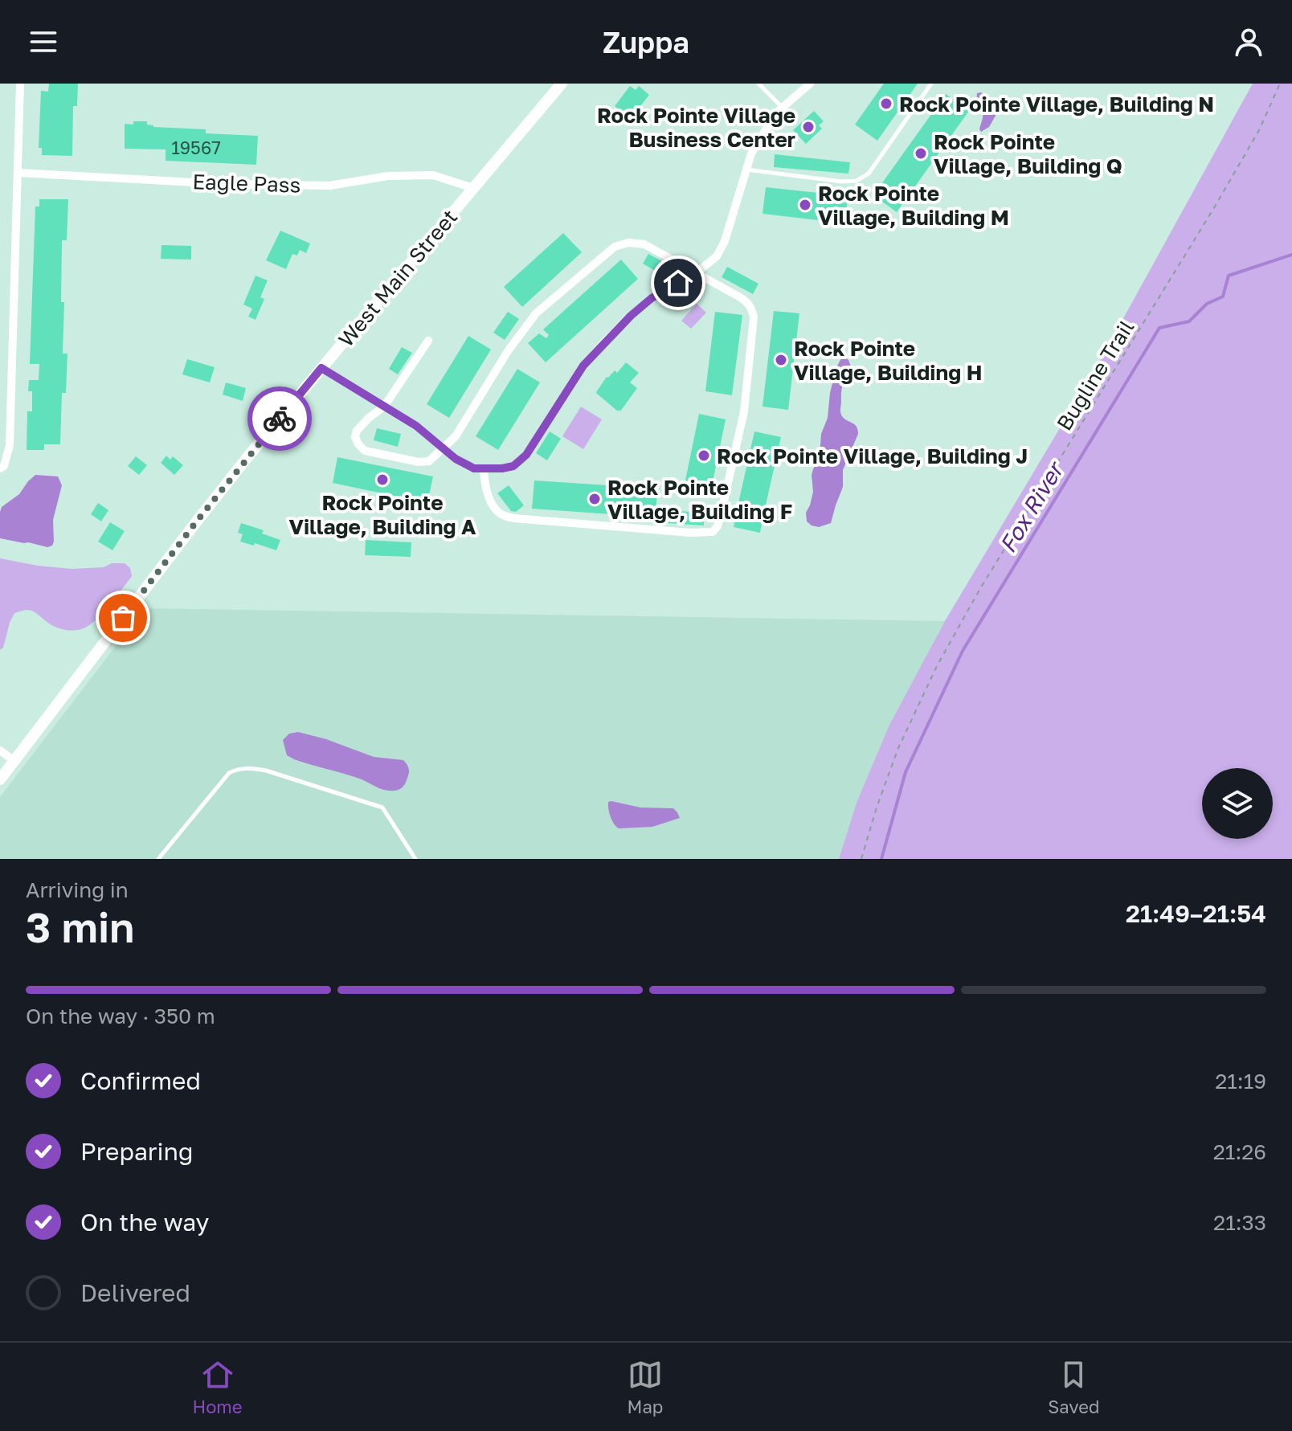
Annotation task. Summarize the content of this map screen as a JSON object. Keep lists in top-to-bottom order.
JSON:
{
  "streets": {
    "main road": ["West Main Street"],
    "street": ["Eagle Pass"],
    "path": ["Bugline Trail"]
  },
  "crossings": [
    ["Eagle Pass", "West Main Street"]
  ],
  "water": ["Fox River"],
  "places": [
    "Rock Pointe Village, Building N",
    "Rock Pointe Village Business Center",
    "Rock Pointe Village, Building Q",
    "Rock Pointe Village, Building M",
    "Rock Pointe Village, Building H",
    "Rock Pointe Village, Building J",
    "Rock Pointe Village, Building A",
    "Rock Pointe Village, Building F"
  ],
  "house_numbers": ["19567"],
  "page": {
    "header": "Zuppa",
    "heading": ["3 min", "Arriving in", "21:49–21:54"],
    "bar": "On the way · 350 m",
    "list": [
      ["Confirmed", "21:19"],
      ["Preparing", "21:26"],
      ["On the way", "21:33"],
      "Delivered"
    ],
    "tabs": ["Home", "Map", "Saved"]
  }
}
